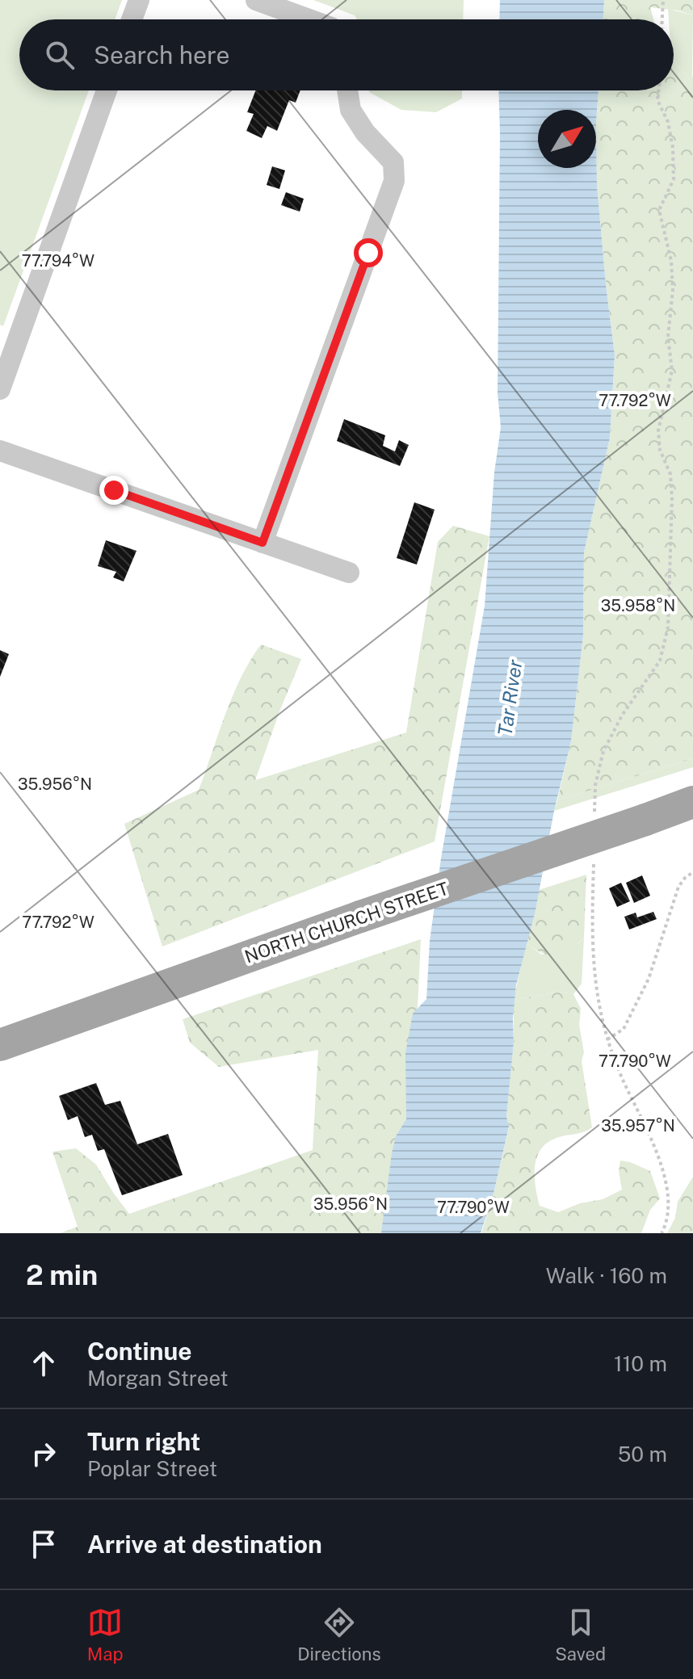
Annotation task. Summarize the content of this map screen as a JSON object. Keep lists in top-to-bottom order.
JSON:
{
  "streets": {
    "main road": ["NORTH CHURCH STREET"]
  },
  "water": ["Tar River"],
  "north": "top right",
  "page": {
    "search": "Search here",
    "heading": ["2 min", "Walk · 160 m"],
    "list": [
      ["Continue", "Morgan Street", "110 m"],
      ["Turn right", "Poplar Street", "50 m"],
      "Arrive at destination"
    ],
    "nav": ["Map", "Directions", "Saved"]
  },
  "coordinates": [
    "77.794°W",
    "77.792°W",
    "35.958°N",
    "35.956°N",
    "77.790°W",
    "35.957°N"
  ]
}
